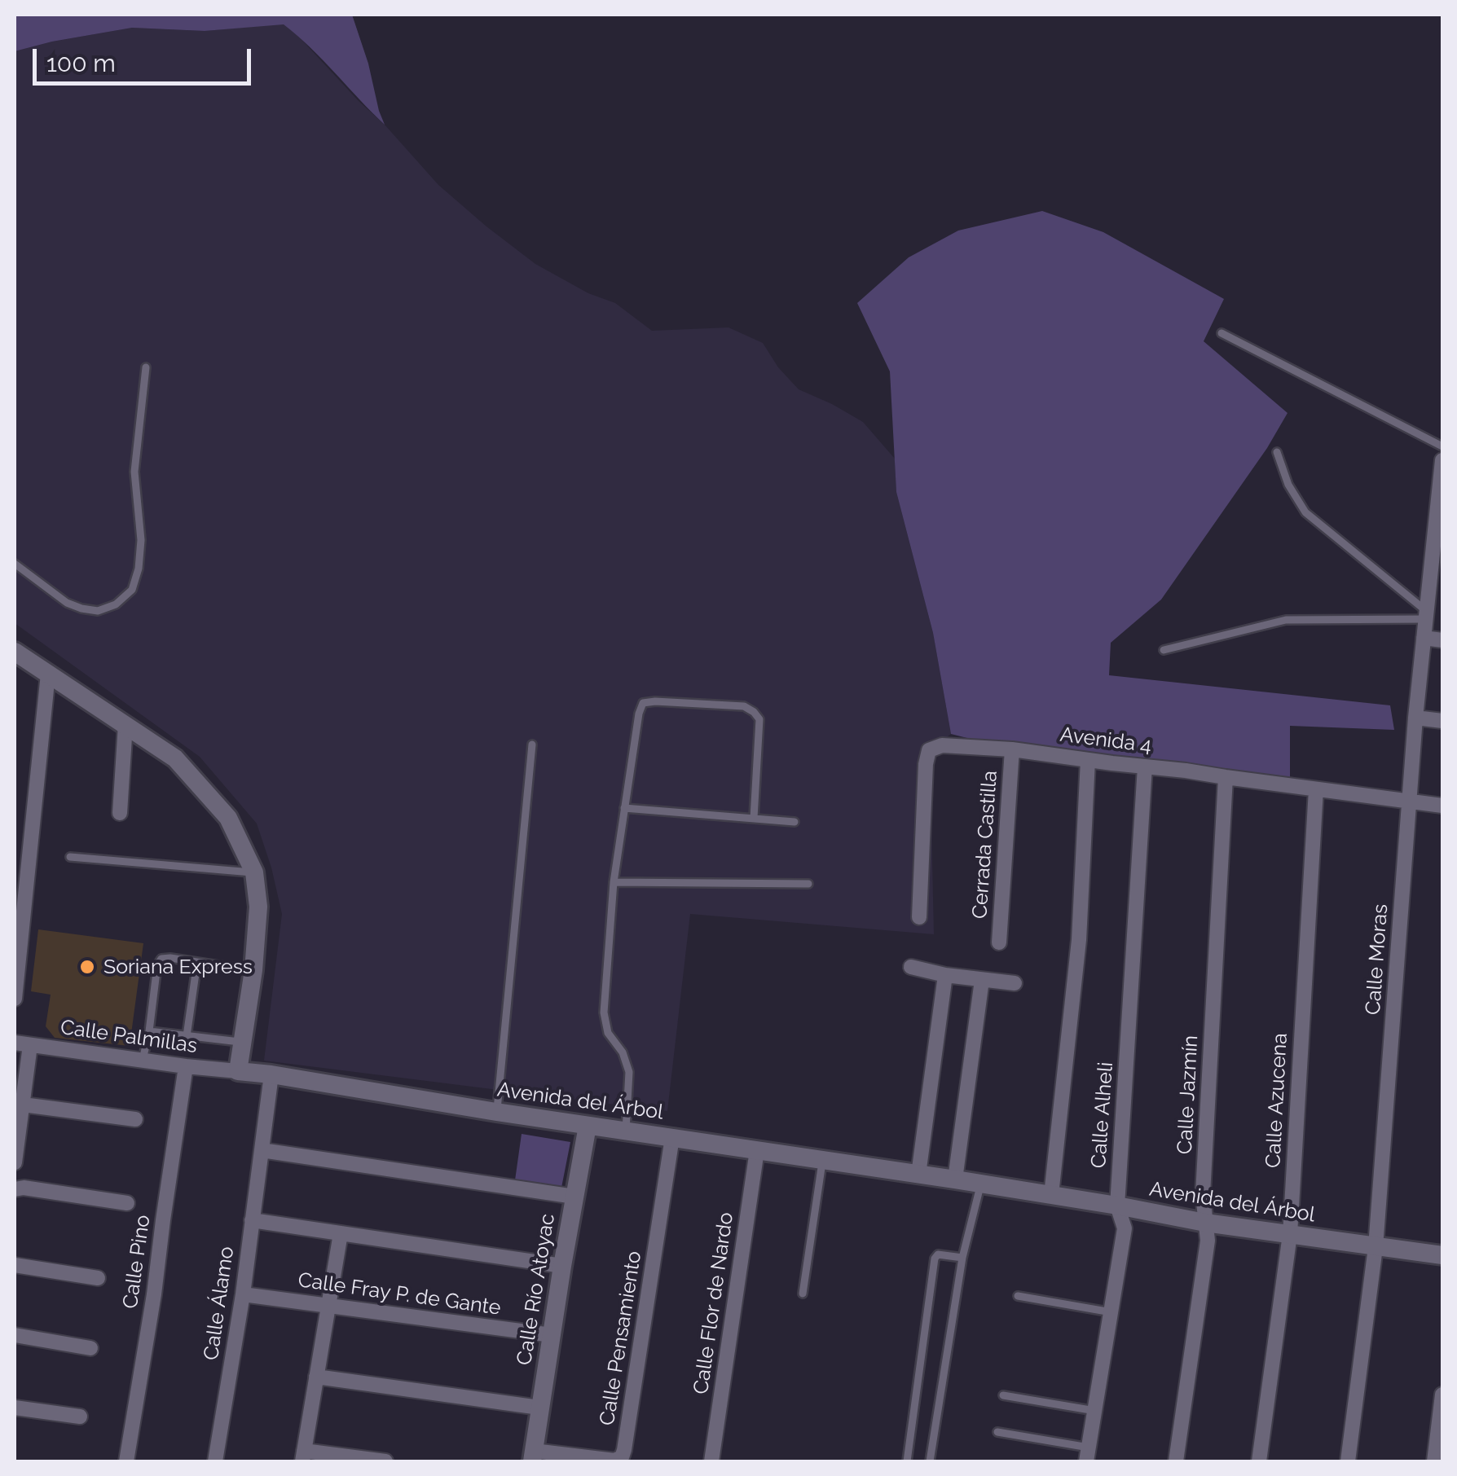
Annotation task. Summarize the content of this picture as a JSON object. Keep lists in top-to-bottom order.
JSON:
{
  "streets": {
    "street": [
      "Avenida 4",
      "Cerrada Castilla",
      "Calle Moras",
      "Calle Palmillas",
      "Calle Jazmín",
      "Calle Azucena",
      "Avenida del Árbol",
      "Calle Alheli",
      "Calle Pino",
      "Calle Río Atoyac",
      "Calle Fray P. de Gante",
      "Calle Álamo",
      "Calle Flor de Nardo",
      "Calle Pensamiento"
    ]
  },
  "crossings": [
    ["Avenida 4", "Cerrada Castilla"],
    ["Avenida 4", "Calle Moras"],
    ["Avenida 4", "Calle Jazmín"],
    ["Avenida 4", "Calle Azucena"],
    ["Avenida 4", "Calle Alheli"],
    ["Calle Moras", "Avenida del Árbol"],
    ["Calle Palmillas", "Avenida del Árbol"],
    ["Calle Palmillas", "Calle Pino"],
    ["Calle Jazmín", "Avenida del Árbol"],
    ["Calle Azucena", "Avenida del Árbol"],
    ["Avenida del Árbol", "Calle Alheli"],
    ["Avenida del Árbol", "Calle Río Atoyac"],
    ["Avenida del Árbol", "Calle Álamo"],
    ["Avenida del Árbol", "Calle Flor de Nardo"],
    ["Avenida del Árbol", "Calle Pensamiento"],
    ["Calle Río Atoyac", "Calle Fray P. de Gante"],
    ["Calle Río Atoyac", "Calle Pensamiento"],
    ["Calle Fray P. de Gante", "Calle Álamo"]
  ],
  "places": ["Soriana Express"],
  "scale_bar": "100 m"
}
